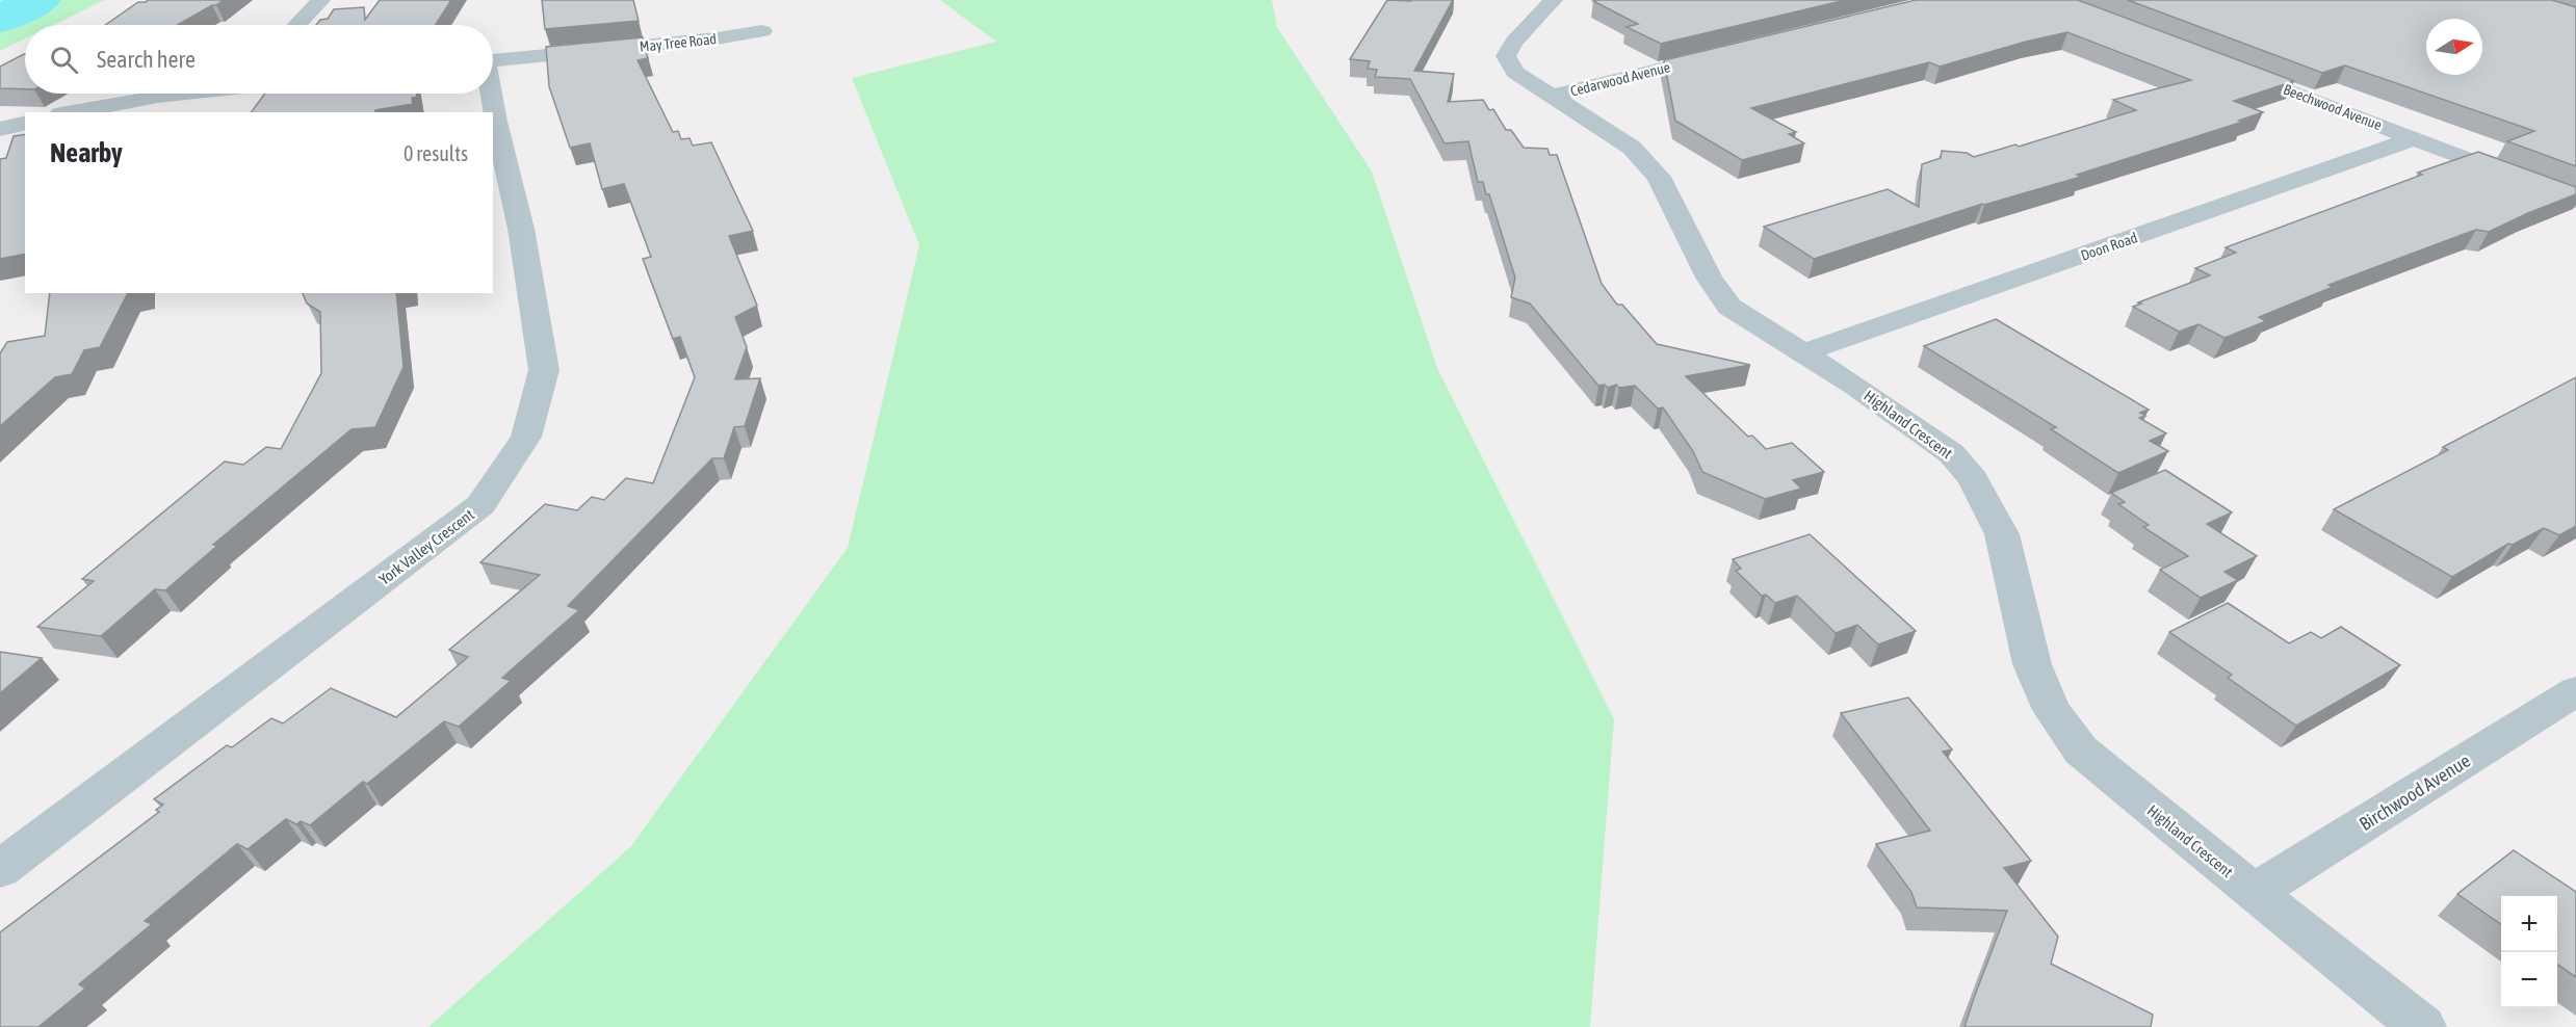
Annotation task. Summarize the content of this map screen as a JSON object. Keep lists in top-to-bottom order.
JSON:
{
  "streets": {
    "street": [
      "May Tree Road",
      "Cedarwood Avenue",
      "Beechwood Avenue",
      "Doon Road",
      "Highland Crescent",
      "York Valley Crescent",
      "Birchwood Avenue"
    ]
  },
  "crossings": [
    ["Cedarwood Avenue", "Highland Crescent"],
    ["Beechwood Avenue", "Doon Road"],
    ["Doon Road", "Highland Crescent"],
    ["Highland Crescent", "Birchwood Avenue"]
  ],
  "north": "right",
  "page": {
    "search": "Search here",
    "heading": ["Nearby", "0 results"],
    "map_buttons": ["+", "−"]
  }
}
